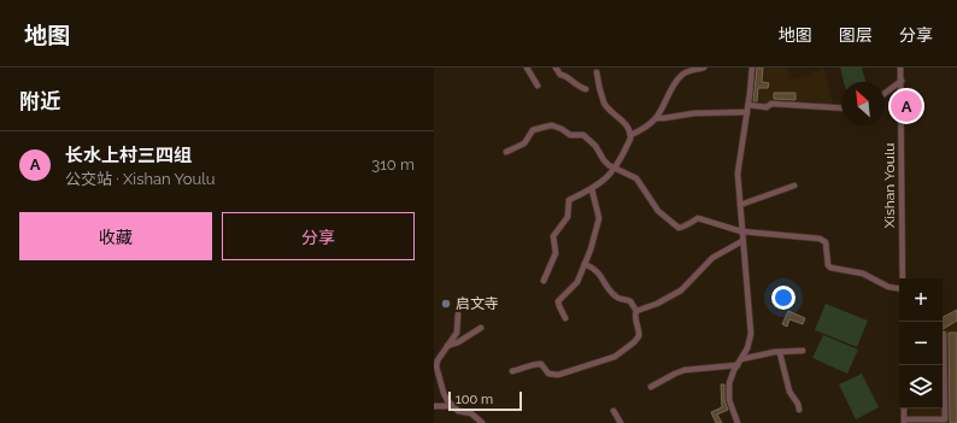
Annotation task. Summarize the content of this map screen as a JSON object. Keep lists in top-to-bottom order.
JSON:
{
  "streets": {
    "street": ["Xishan Youlu"]
  },
  "places": ["启文寺"],
  "scale_bar": "100 m",
  "north": "top left",
  "page": {
    "header": "地图",
    "nav": ["地图", "图层", "分享"],
    "heading": "附近",
    "pins": "A",
    "list": [
      {
        "mark": "A",
        "name": "长水上村三四组",
        "note": "公交站 · Xishan Youlu",
        "value": "310 m"
      }
    ],
    "buttons": ["收藏", "分享"],
    "map_buttons": ["+", "−"],
    "scale": "100 m"
  }
}
